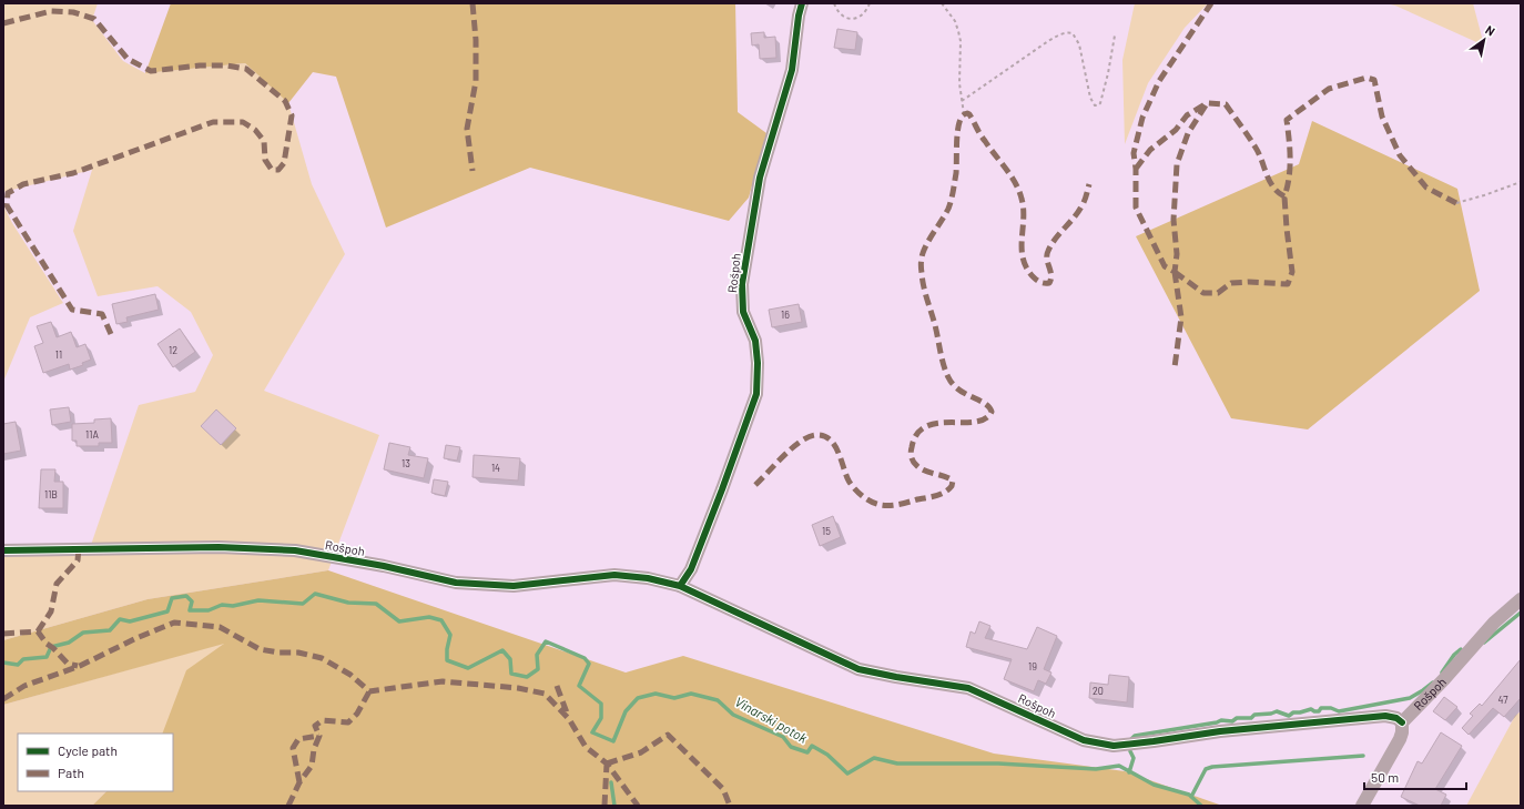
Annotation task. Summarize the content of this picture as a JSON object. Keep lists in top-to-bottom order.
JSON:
{
  "streets": {
    "street": ["Rošpoh"]
  },
  "water": ["Vinarski potok"],
  "house_numbers": [
    "16",
    "12",
    "11",
    "11A",
    "13",
    "14",
    "11B",
    "15",
    "19",
    "20",
    "47"
  ],
  "legend": ["Cycle path", "Path"],
  "scale_bar": "50 m",
  "north": "top right"
}
